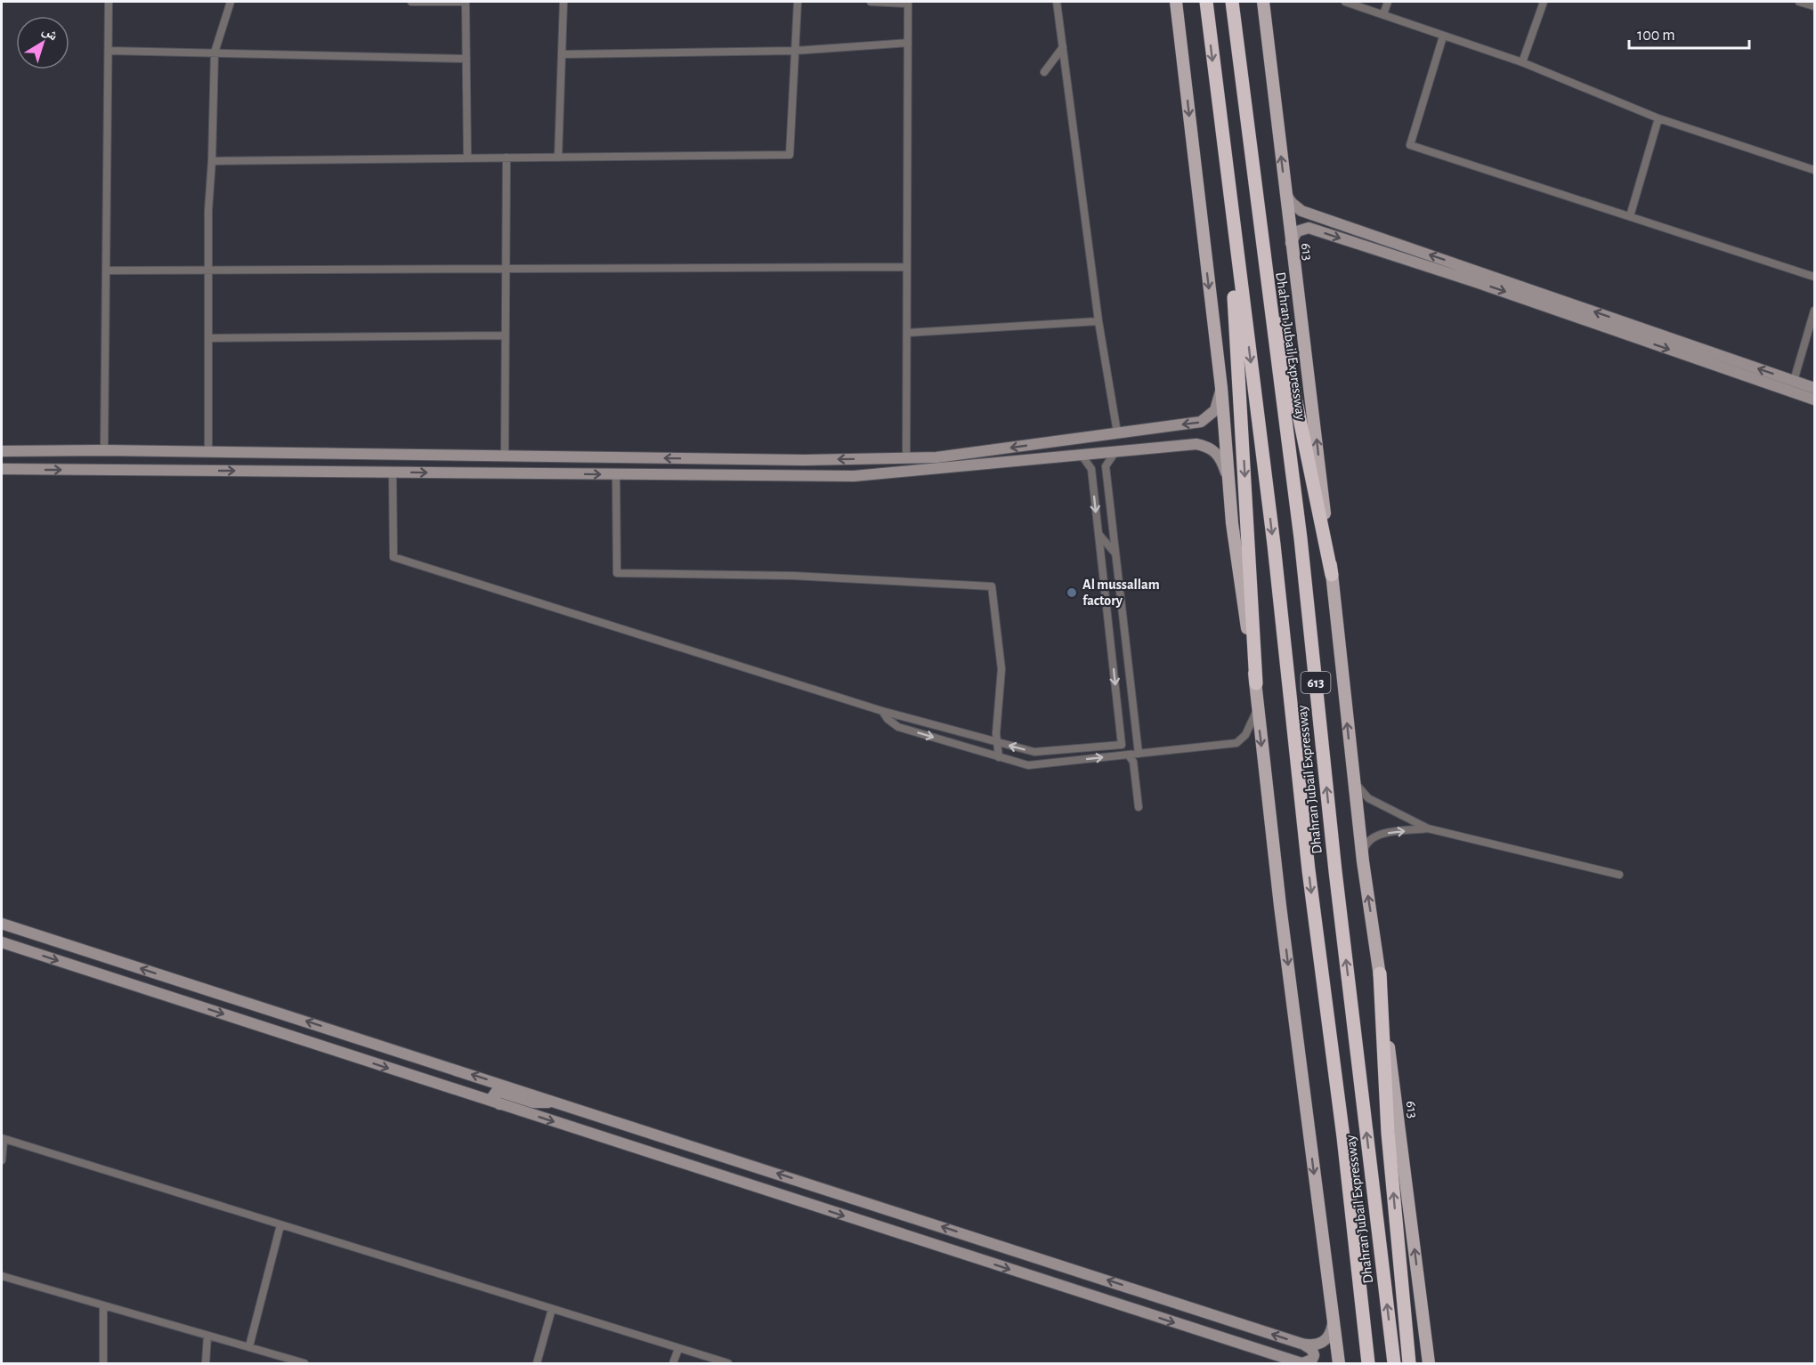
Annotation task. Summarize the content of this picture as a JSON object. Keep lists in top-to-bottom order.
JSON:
{
  "streets": {
    "highway": ["613", "Dhahran Jubail Expressway"]
  },
  "places": ["Al mussallam factory"],
  "scale_bar": "100 m",
  "north": "top right"
}
